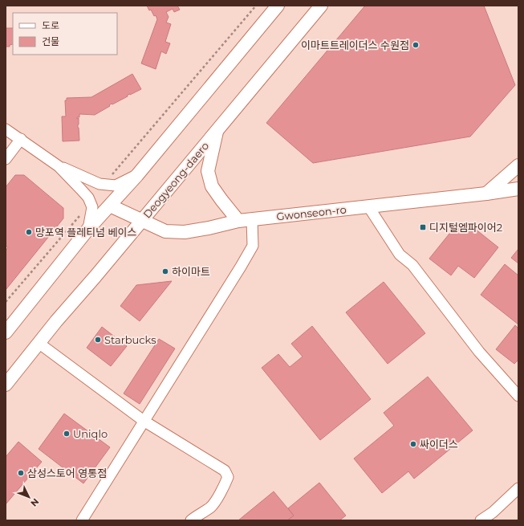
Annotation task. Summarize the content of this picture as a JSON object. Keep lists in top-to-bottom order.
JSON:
{
  "streets": {
    "street": ["Deogyeong-daero", "Gwonseon-ro"]
  },
  "crossings": [
    ["Deogyeong-daero", "Gwonseon-ro"]
  ],
  "places": {
    "other": [
      "이마트트레이더스 수원점",
      "망포역 플레티넘 베이스",
      "하이마트",
      "Starbucks",
      "Uniqlo",
      "싸이더스",
      "삼성스토어 영통점"
    ],
    "transit": ["디지털엠파이어2"]
  },
  "legend": ["도로", "건물"],
  "north": "bottom right"
}
